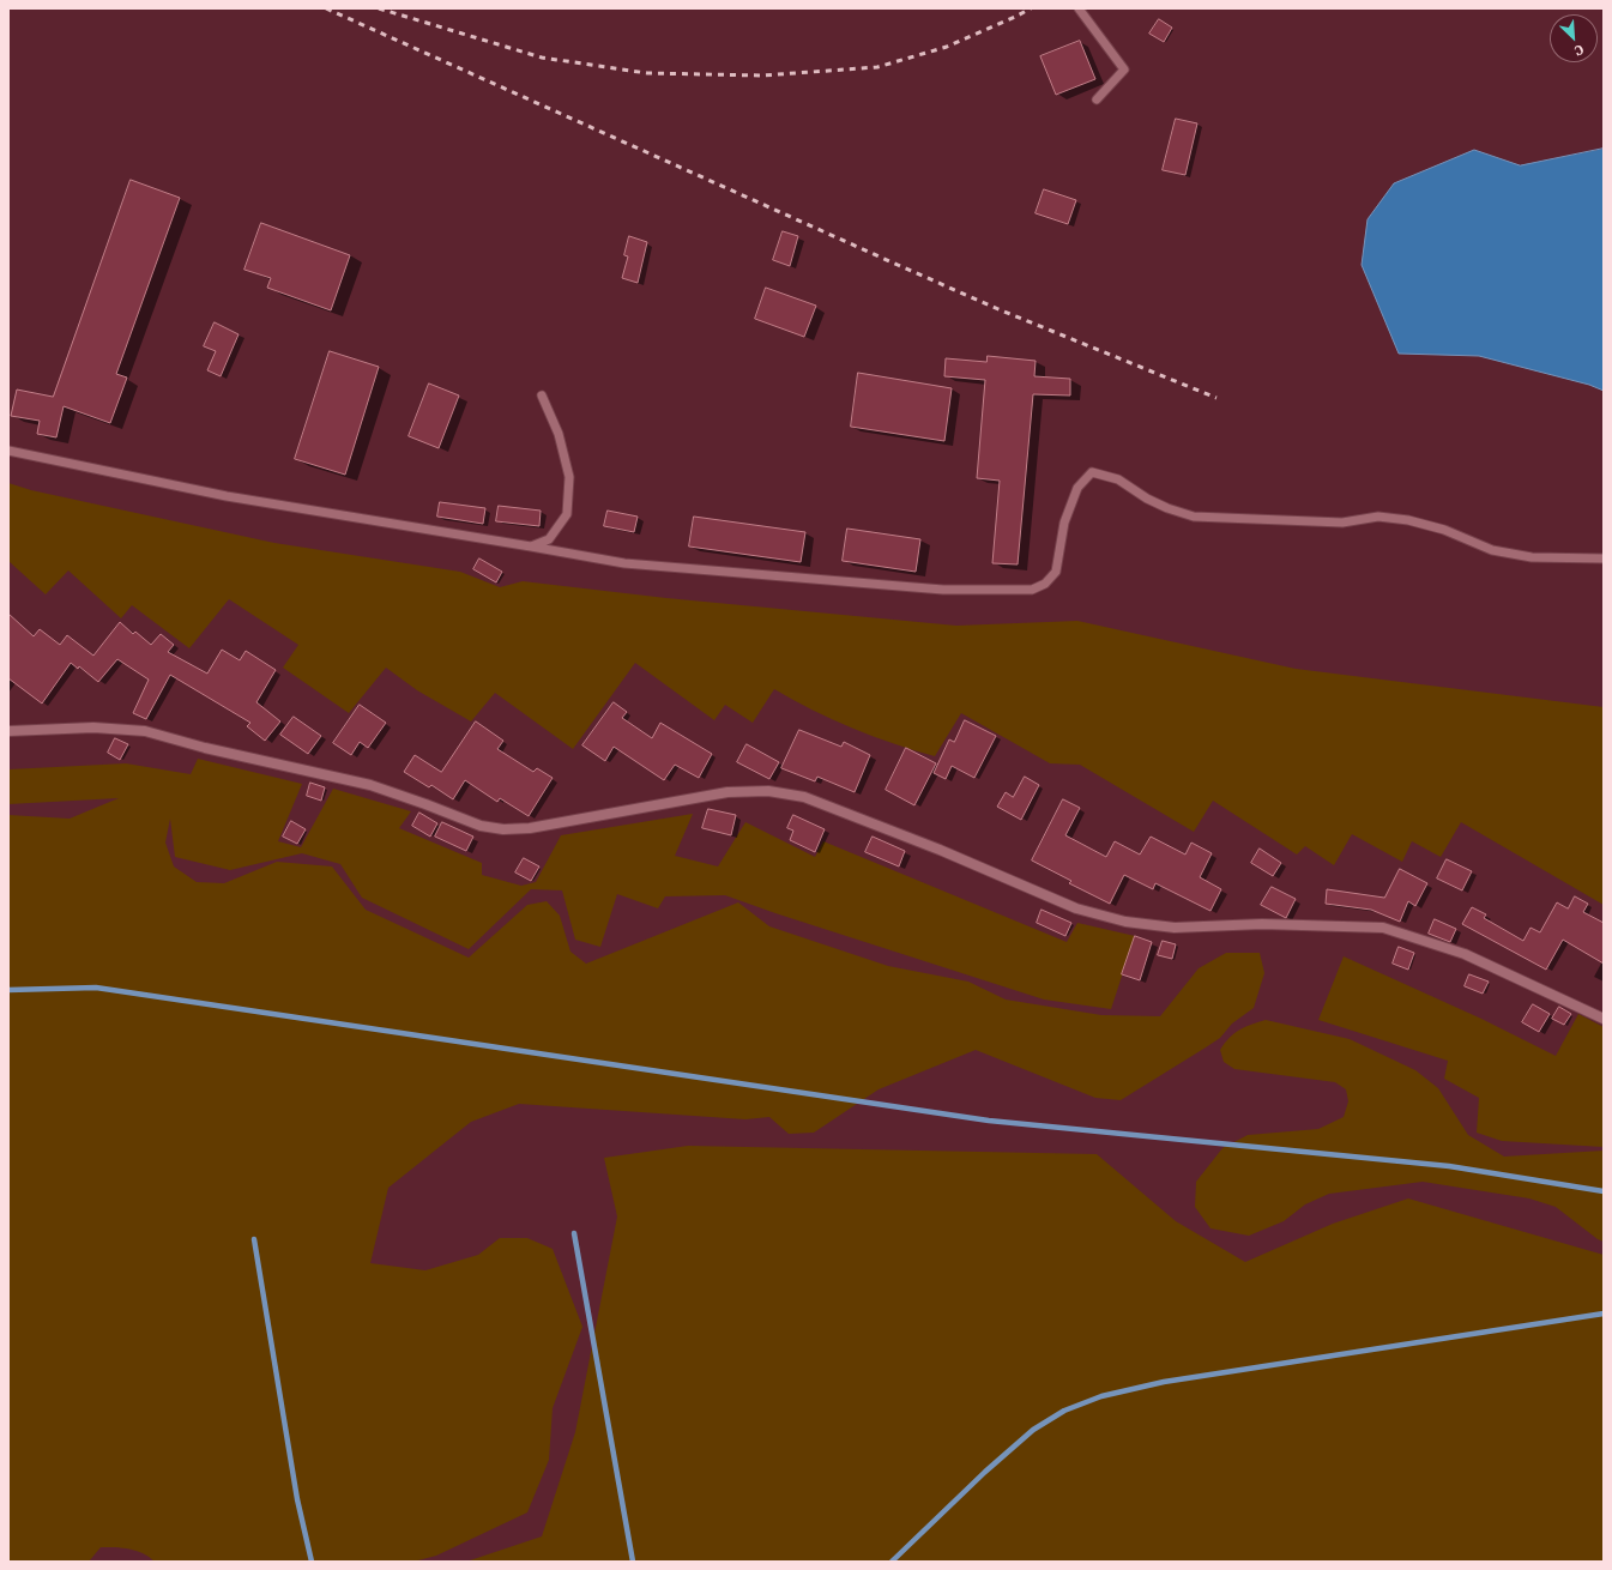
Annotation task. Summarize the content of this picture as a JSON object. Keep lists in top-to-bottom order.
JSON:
{
  "north": "bottom right"
}
